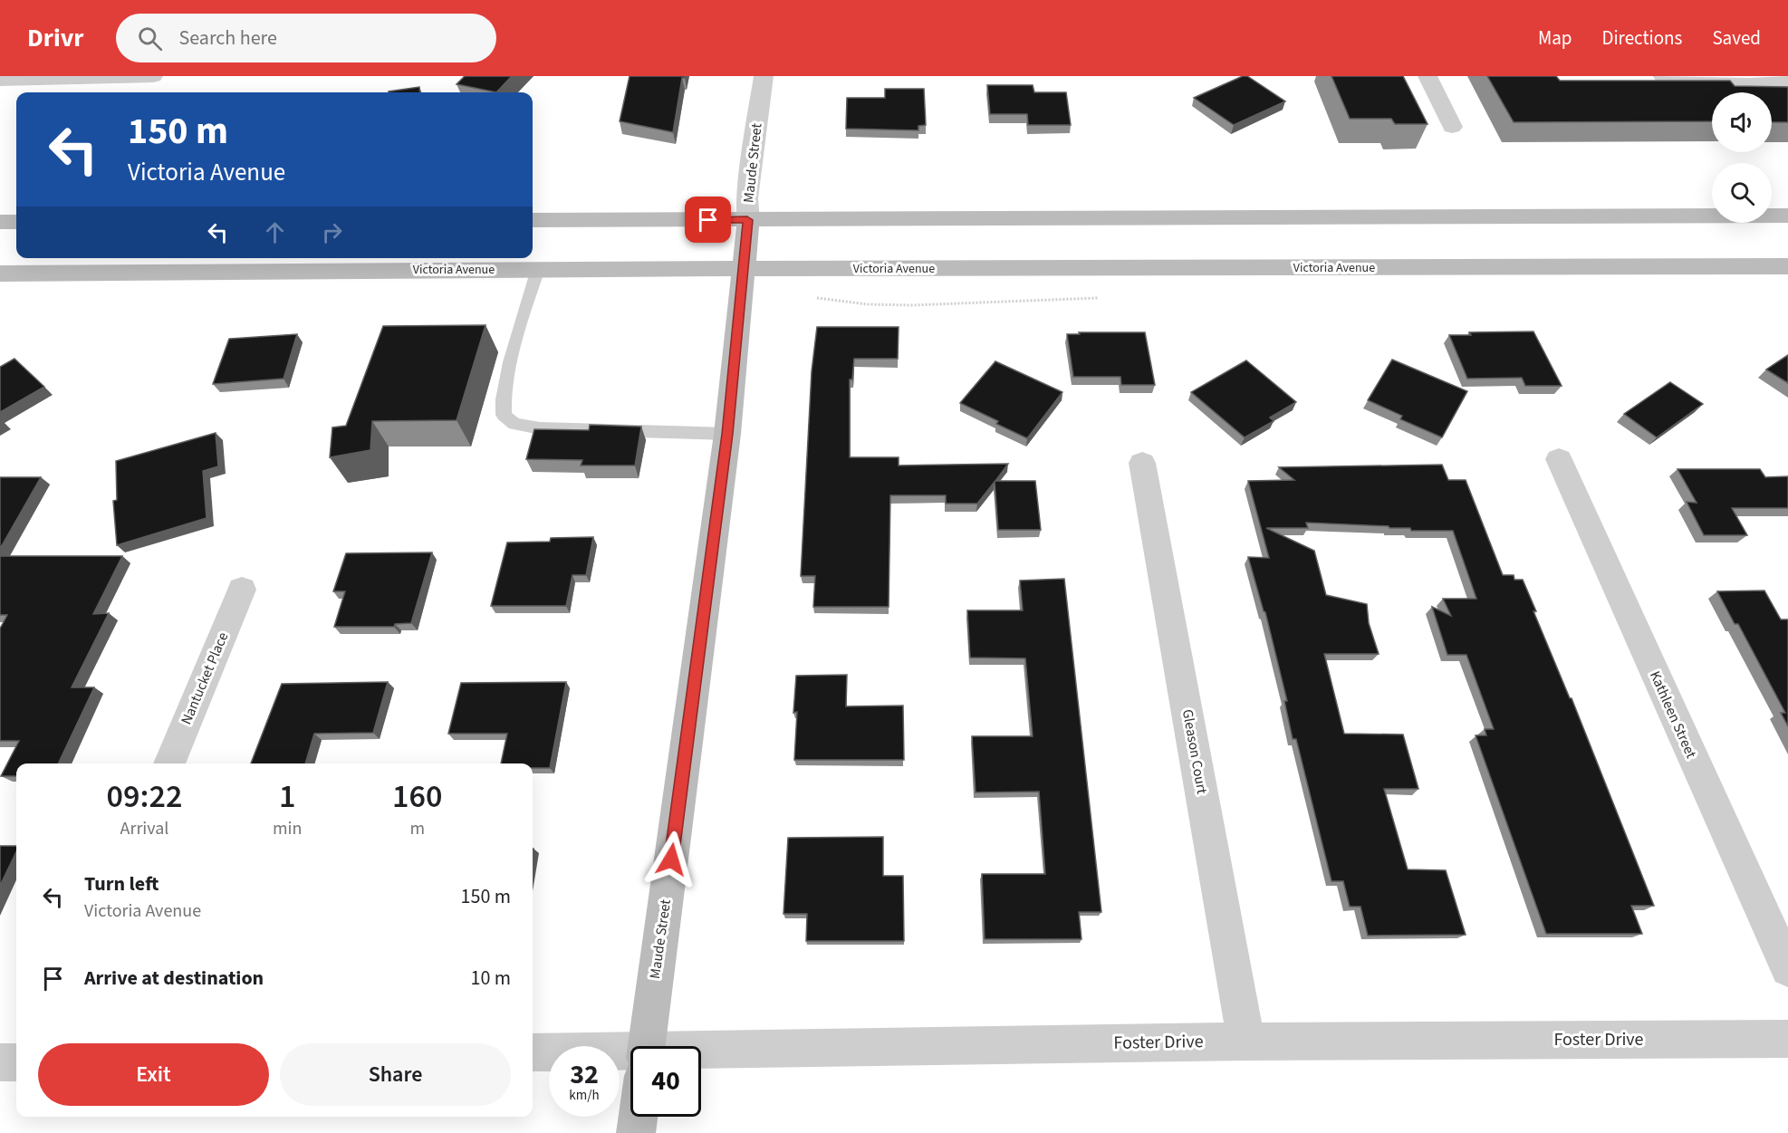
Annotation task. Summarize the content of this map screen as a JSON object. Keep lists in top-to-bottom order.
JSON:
{
  "streets": {
    "main road": ["Maude Street", "Victoria Avenue"],
    "street": [
      "Nantucket Place",
      "Kathleen Street",
      "Gleason Court",
      "Foster Drive"
    ]
  },
  "crossings": [
    ["Maude Street", "Victoria Avenue"],
    ["Gleason Court", "Foster Drive"]
  ],
  "page": {
    "header": "Drivr",
    "search": "Search here",
    "nav": ["Map", "Directions", "Saved"],
    "turn": ["150 m", "Victoria Avenue"],
    "eta": [
      "09:22",
      "Arrival",
      "1",
      "min",
      "160",
      "m"
    ],
    "list": [
      {
        "name": "Turn left",
        "note": "Victoria Avenue",
        "value": "150 m"
      },
      {
        "name": "Arrive at destination",
        "value": "10 m"
      }
    ],
    "buttons": ["Exit", "Share"],
    "speed": "32 km/h",
    "limit": "40"
  }
}
